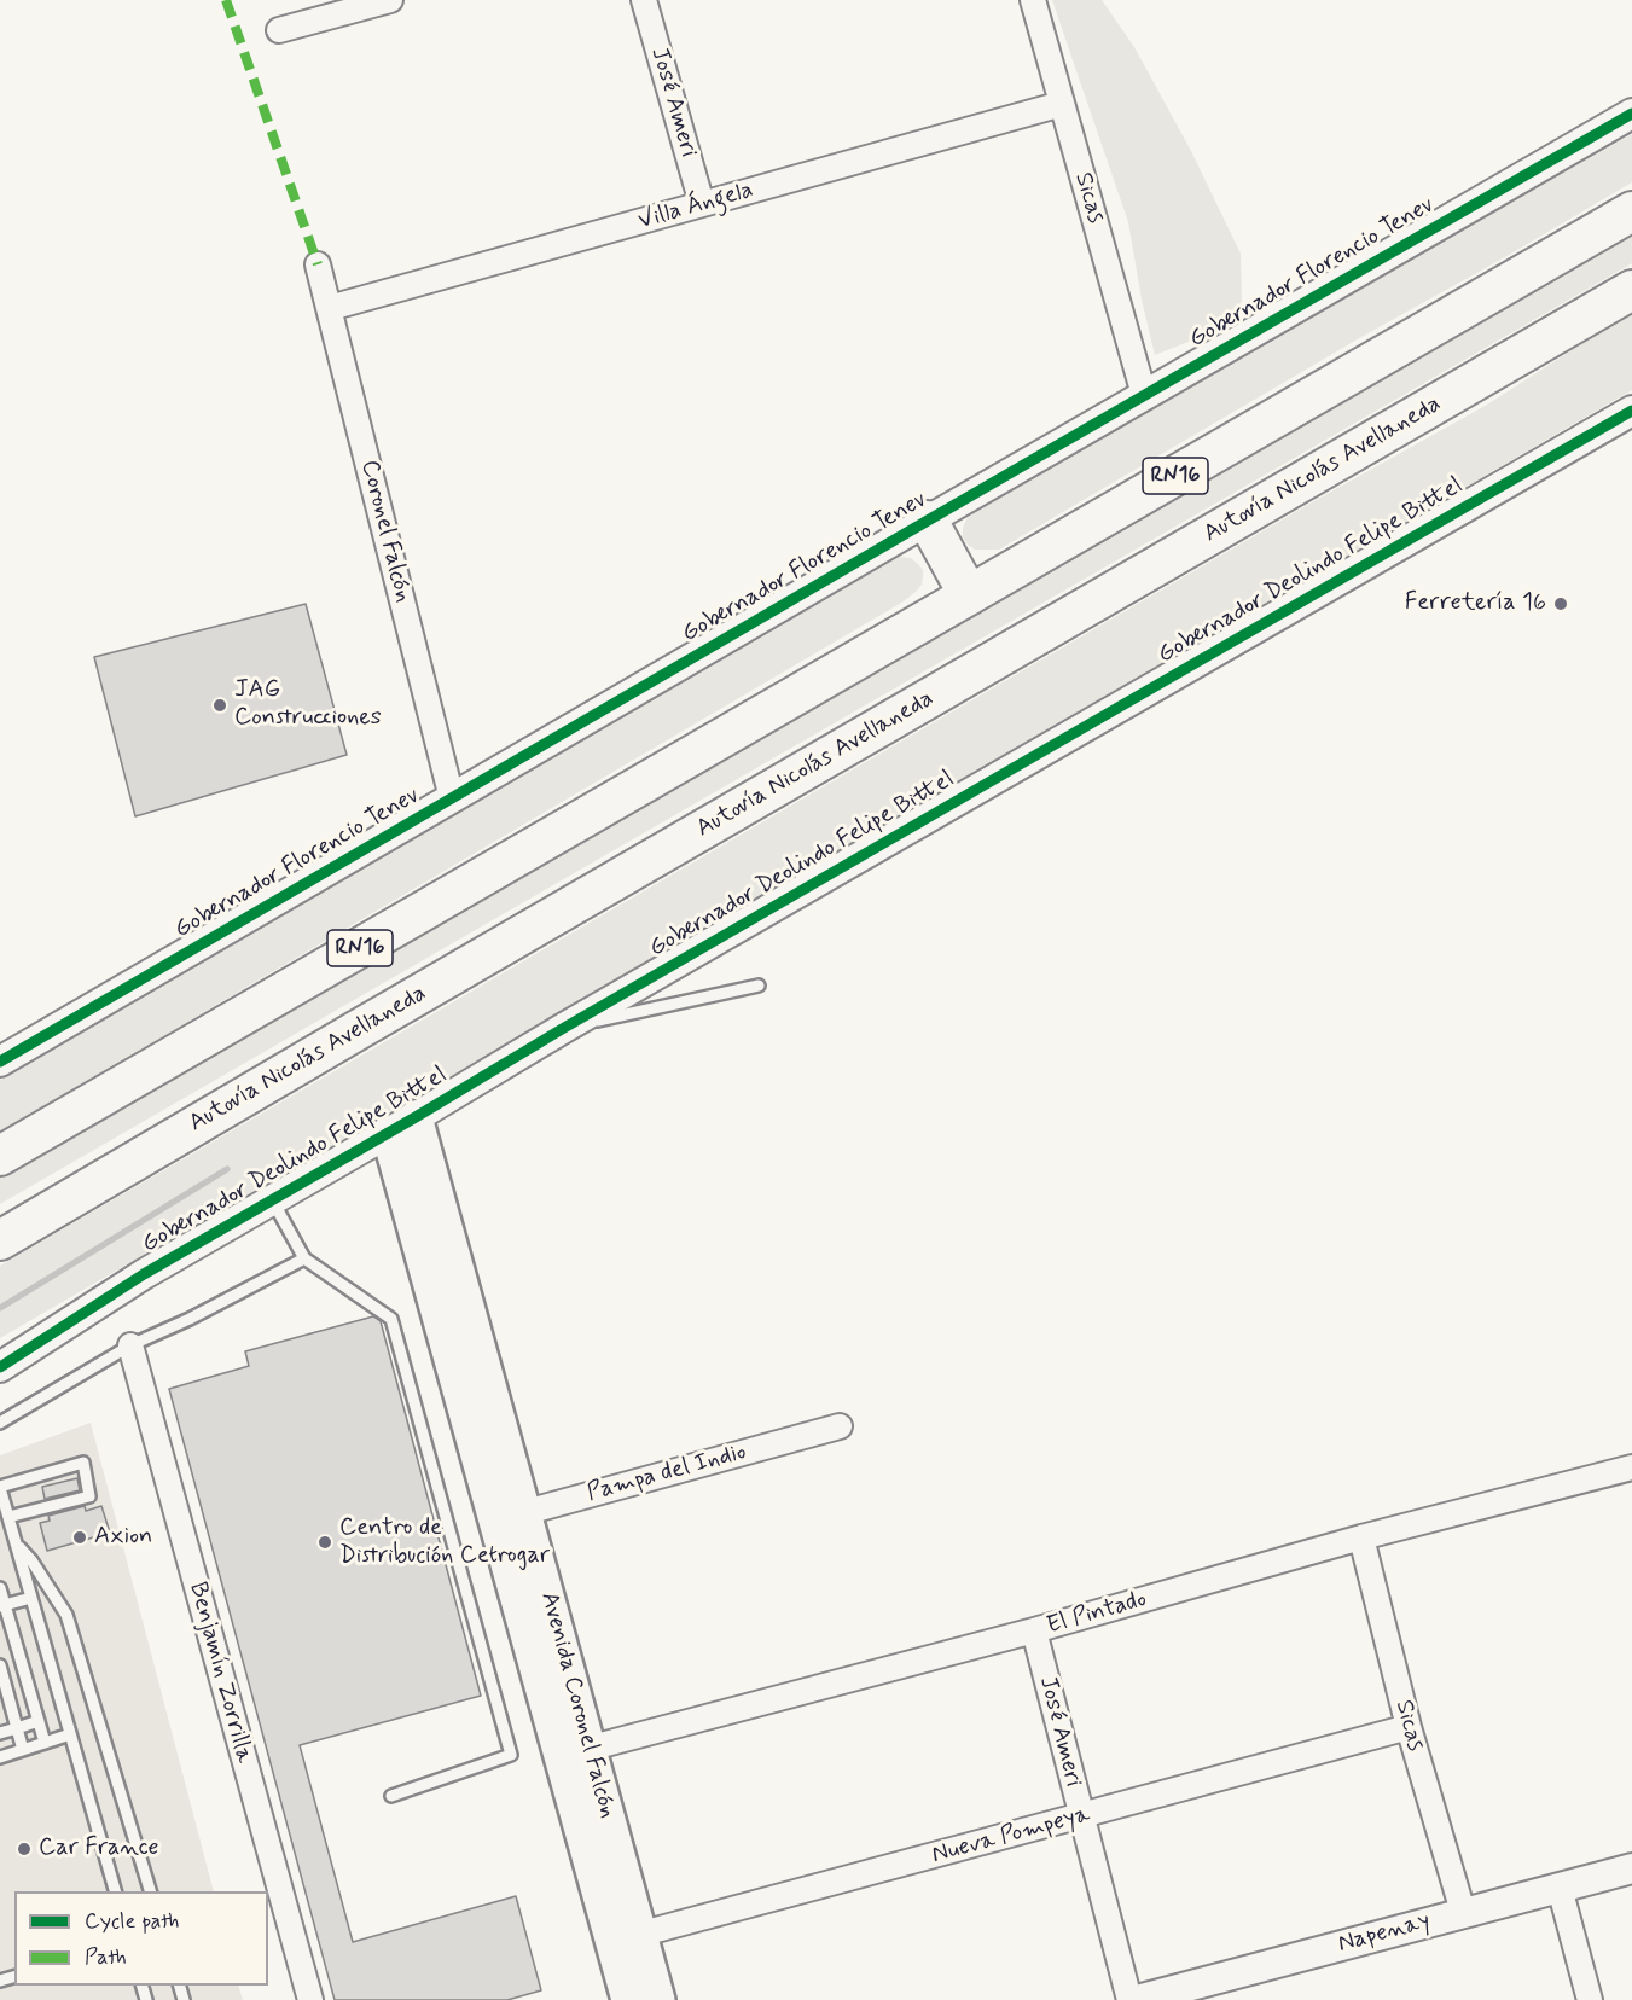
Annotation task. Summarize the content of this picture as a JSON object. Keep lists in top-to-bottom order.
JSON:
{
  "streets": {
    "highway": ["Autovía Nicolás Avellaneda", "RN16"],
    "main road": ["Avenida Coronel Falcón"],
    "street": [
      "José Ameri",
      "Sicas",
      "Villa Ángela",
      "Gobernador Florencio Tenev",
      "Coronel Falcón",
      "Gobernador Deolindo Felipe Bittel",
      "Pampa del Indio",
      "El Pintado",
      "Benjamín Zorrilla",
      "Nueva Pompeya",
      "Napenay"
    ]
  },
  "crossings": [
    ["José Ameri", "Villa Ángela"],
    ["José Ameri", "El Pintado"],
    ["José Ameri", "Nueva Pompeya"],
    ["Sicas", "Villa Ángela"],
    ["Sicas", "Gobernador Florencio Tenev"],
    ["Sicas", "El Pintado"],
    ["Sicas", "Nueva Pompeya"],
    ["Sicas", "Napenay"],
    ["Villa Ángela", "Coronel Falcón"],
    ["Gobernador Florencio Tenev", "Coronel Falcón"],
    ["Gobernador Deolindo Felipe Bittel", "Avenida Coronel Falcón"],
    ["Pampa del Indio", "Avenida Coronel Falcón"],
    ["El Pintado", "Avenida Coronel Falcón"],
    ["Avenida Coronel Falcón", "Nueva Pompeya"]
  ],
  "places": [
    "Ferretería 16",
    "JAG Construcciones",
    "Axion",
    "Centro de Distribución Cetrogar",
    "Car France"
  ],
  "legend": ["Cycle path", "Path"]
}
